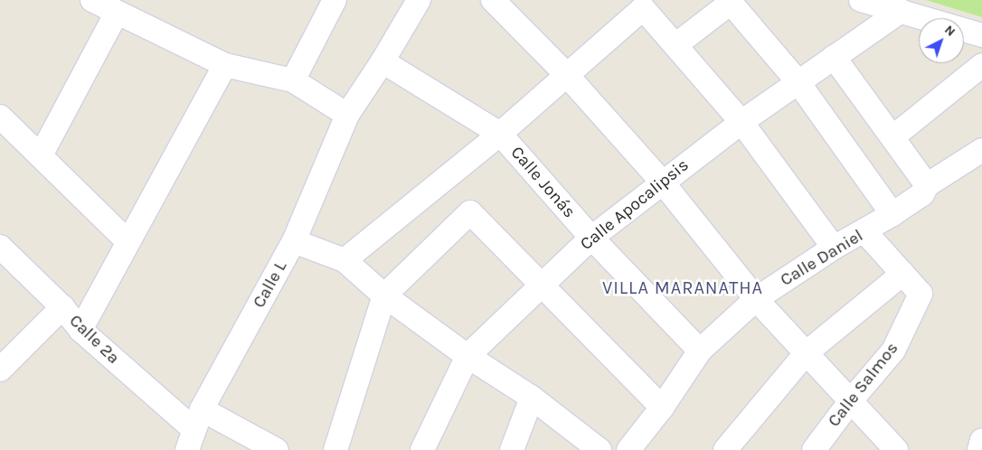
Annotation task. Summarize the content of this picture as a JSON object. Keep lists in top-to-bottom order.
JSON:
{
  "streets": {
    "street": [
      "Calle Jonás",
      "Calle Apocalipsis",
      "Calle Daniel",
      "Calle L",
      "Calle 2ª",
      "Calle Salmos"
    ]
  },
  "crossings": [
    ["Calle Jonás", "Calle Apocalipsis"],
    ["Calle Jonás", "Calle Daniel"],
    ["Calle Jonás", "Calle L"],
    ["Calle L", "Calle 2ª"]
  ],
  "districts": ["VILLA MARANATHA"],
  "north": "top right"
}
